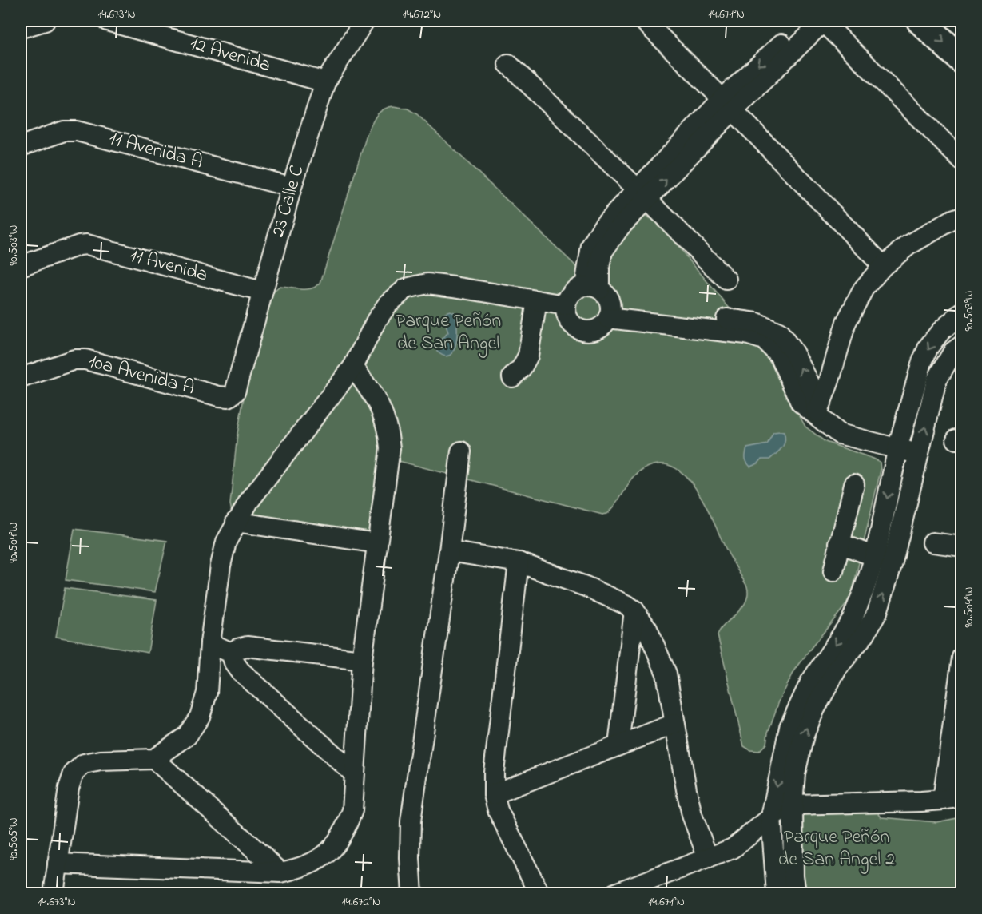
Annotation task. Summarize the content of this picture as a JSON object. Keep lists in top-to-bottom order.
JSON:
{
  "streets": {
    "street": [
      "12 Avenida",
      "11 Avenida A",
      "23 Calle C",
      "11 Avenida",
      "10a Avenida A"
    ]
  },
  "crossings": [
    ["12 Avenida", "23 Calle C"],
    ["11 Avenida A", "23 Calle C"],
    ["23 Calle C", "11 Avenida"],
    ["23 Calle C", "10a Avenida A"]
  ],
  "parks": ["Parque Peñón de San Angel", "Parque Peñón de San Angel 2"],
  "coordinates": [
    "14.673°N",
    "14.672°N",
    "14.671°N",
    "90.503°W",
    "90.504°W",
    "90.505°W"
  ]
}
